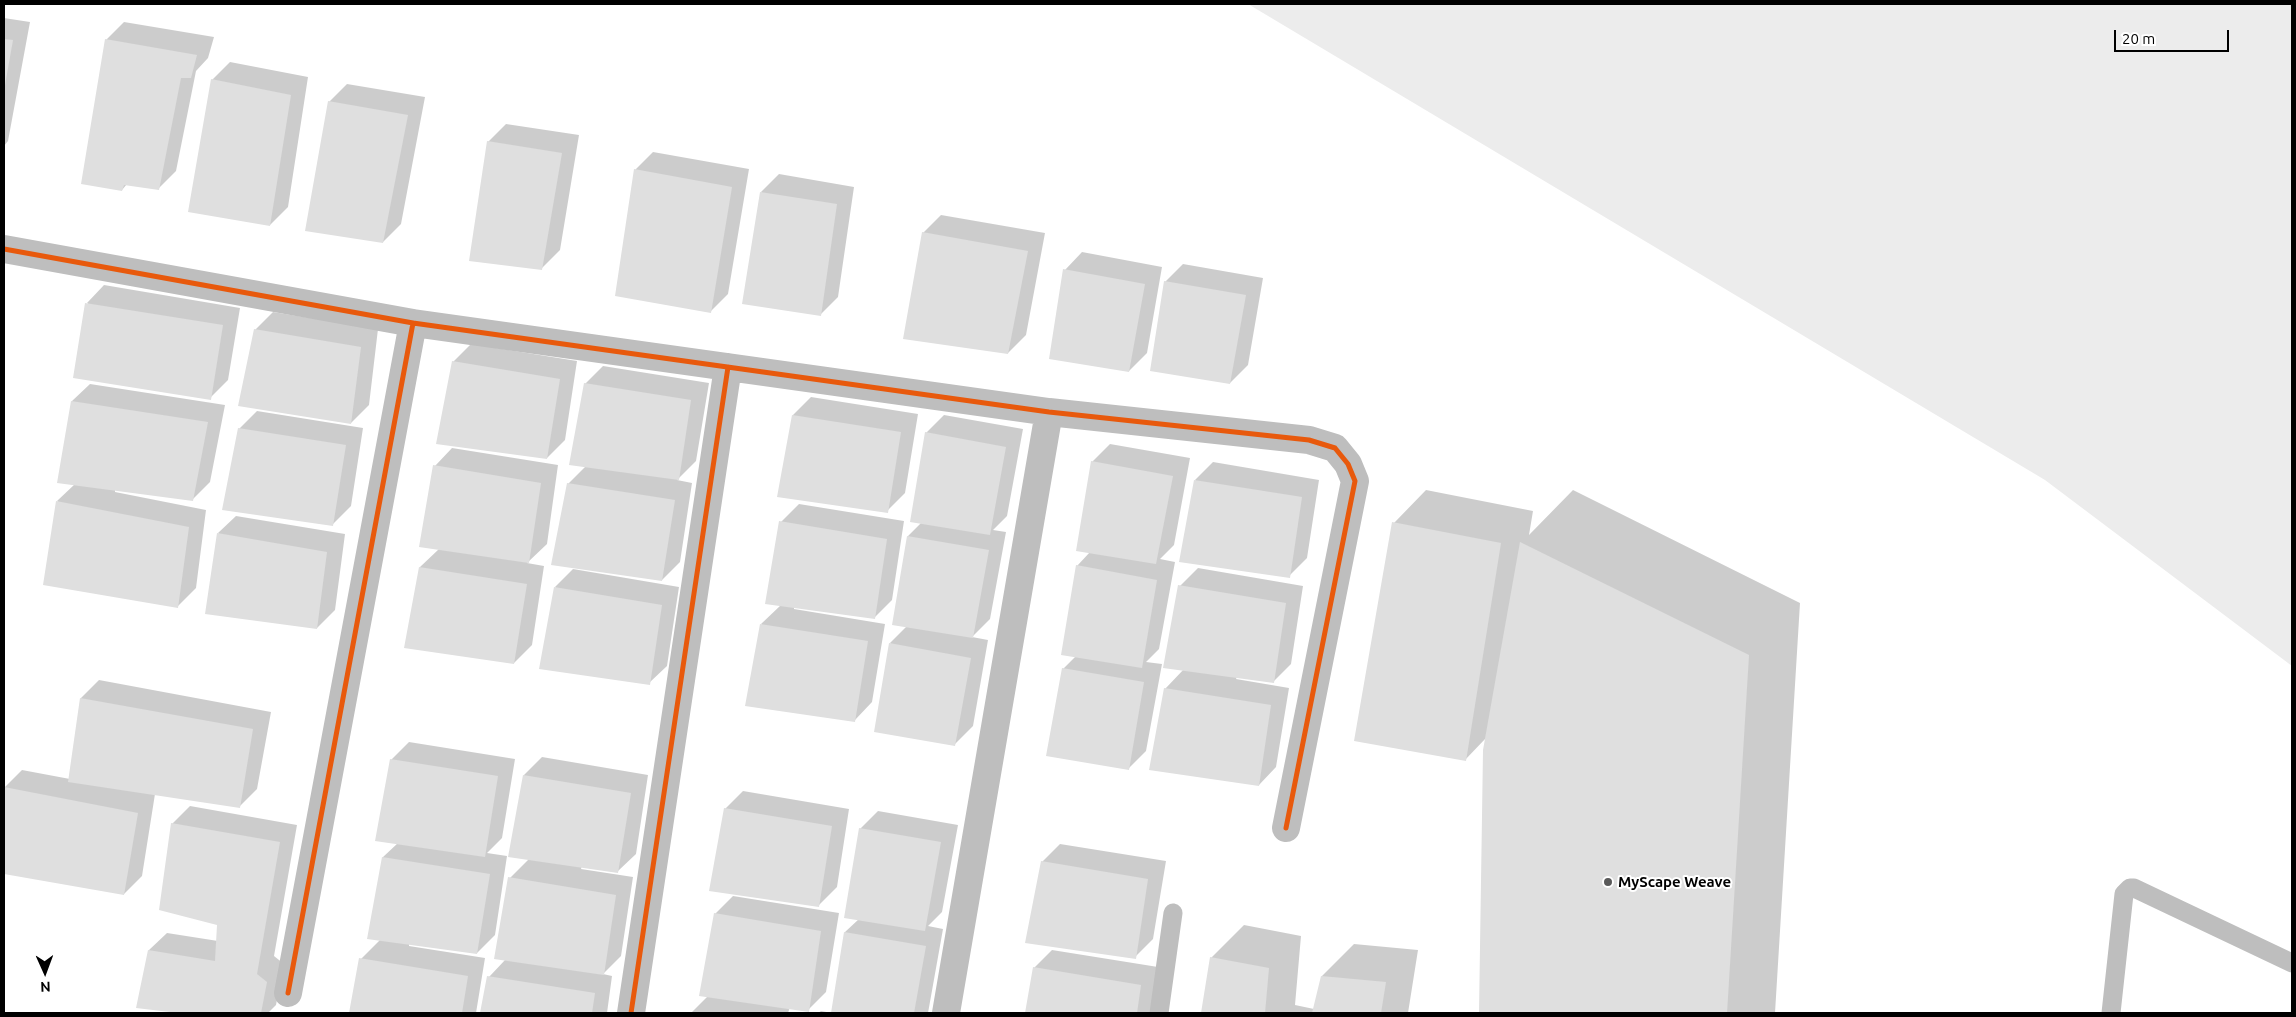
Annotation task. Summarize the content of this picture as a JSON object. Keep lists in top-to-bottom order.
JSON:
{
  "places": ["MyScape Weave"],
  "scale_bar": "20 m",
  "north": "bottom"
}
